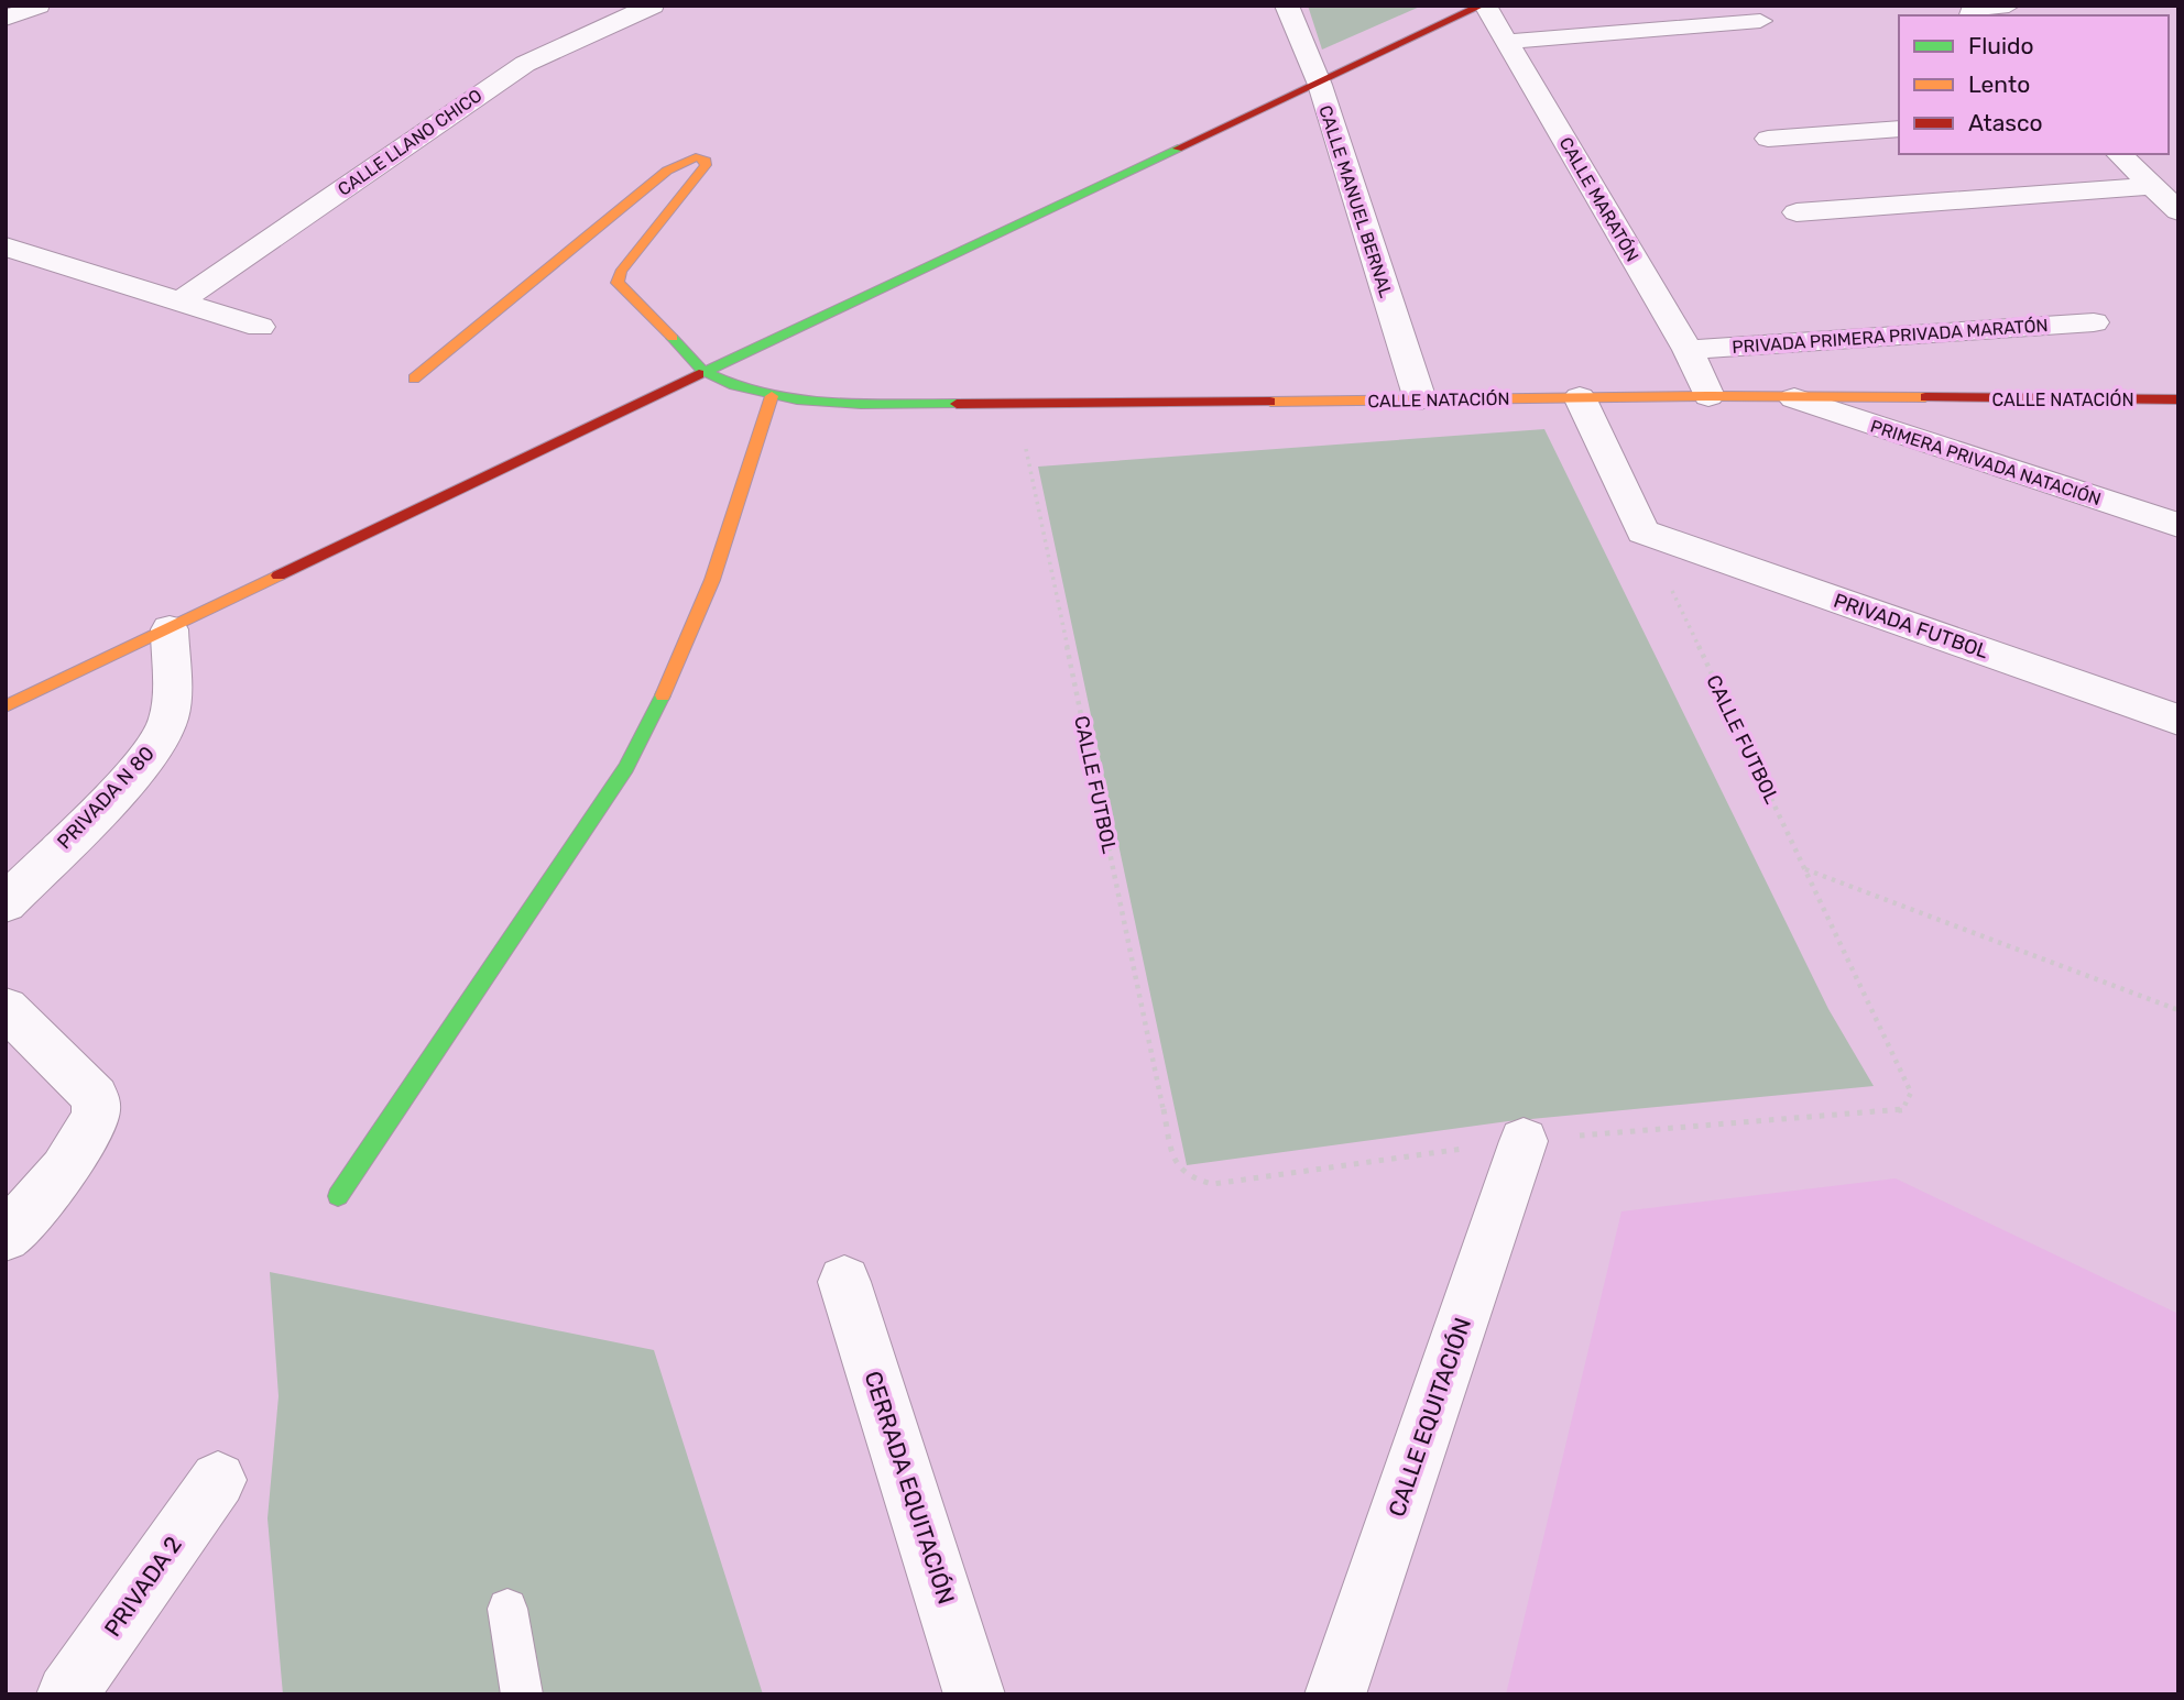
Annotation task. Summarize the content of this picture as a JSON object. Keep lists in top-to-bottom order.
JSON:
{
  "streets": {
    "street": [
      "CALLE LLANO CHICO",
      "CALLE MARATÓN",
      "CALLE MANUEL BERNAL",
      "PRIVADA PRIMERA PRIVADA MARATÓN",
      "CALLE NATACIÓN",
      "PRIMERA PRIVADA NATACIÓN",
      "PRIVADA FUTBOL",
      "PRIVADA N 80",
      "CALLE EQUITACIÓN",
      "CERRADA EQUITACIÓN",
      "PRIVADA 2"
    ],
    "path": ["CALLE FUTBOL"]
  },
  "crossings": [
    ["CALLE MARATÓN", "PRIVADA PRIMERA PRIVADA MARATÓN"],
    ["CALLE MARATÓN", "CALLE NATACIÓN"],
    ["CALLE MANUEL BERNAL", "CALLE NATACIÓN"],
    ["CALLE NATACIÓN", "PRIMERA PRIVADA NATACIÓN"],
    ["CALLE NATACIÓN", "CALLE FUTBOL"],
    ["PRIVADA FUTBOL", "CALLE FUTBOL"]
  ],
  "legend": ["Fluido", "Lento", "Atasco"]
}
